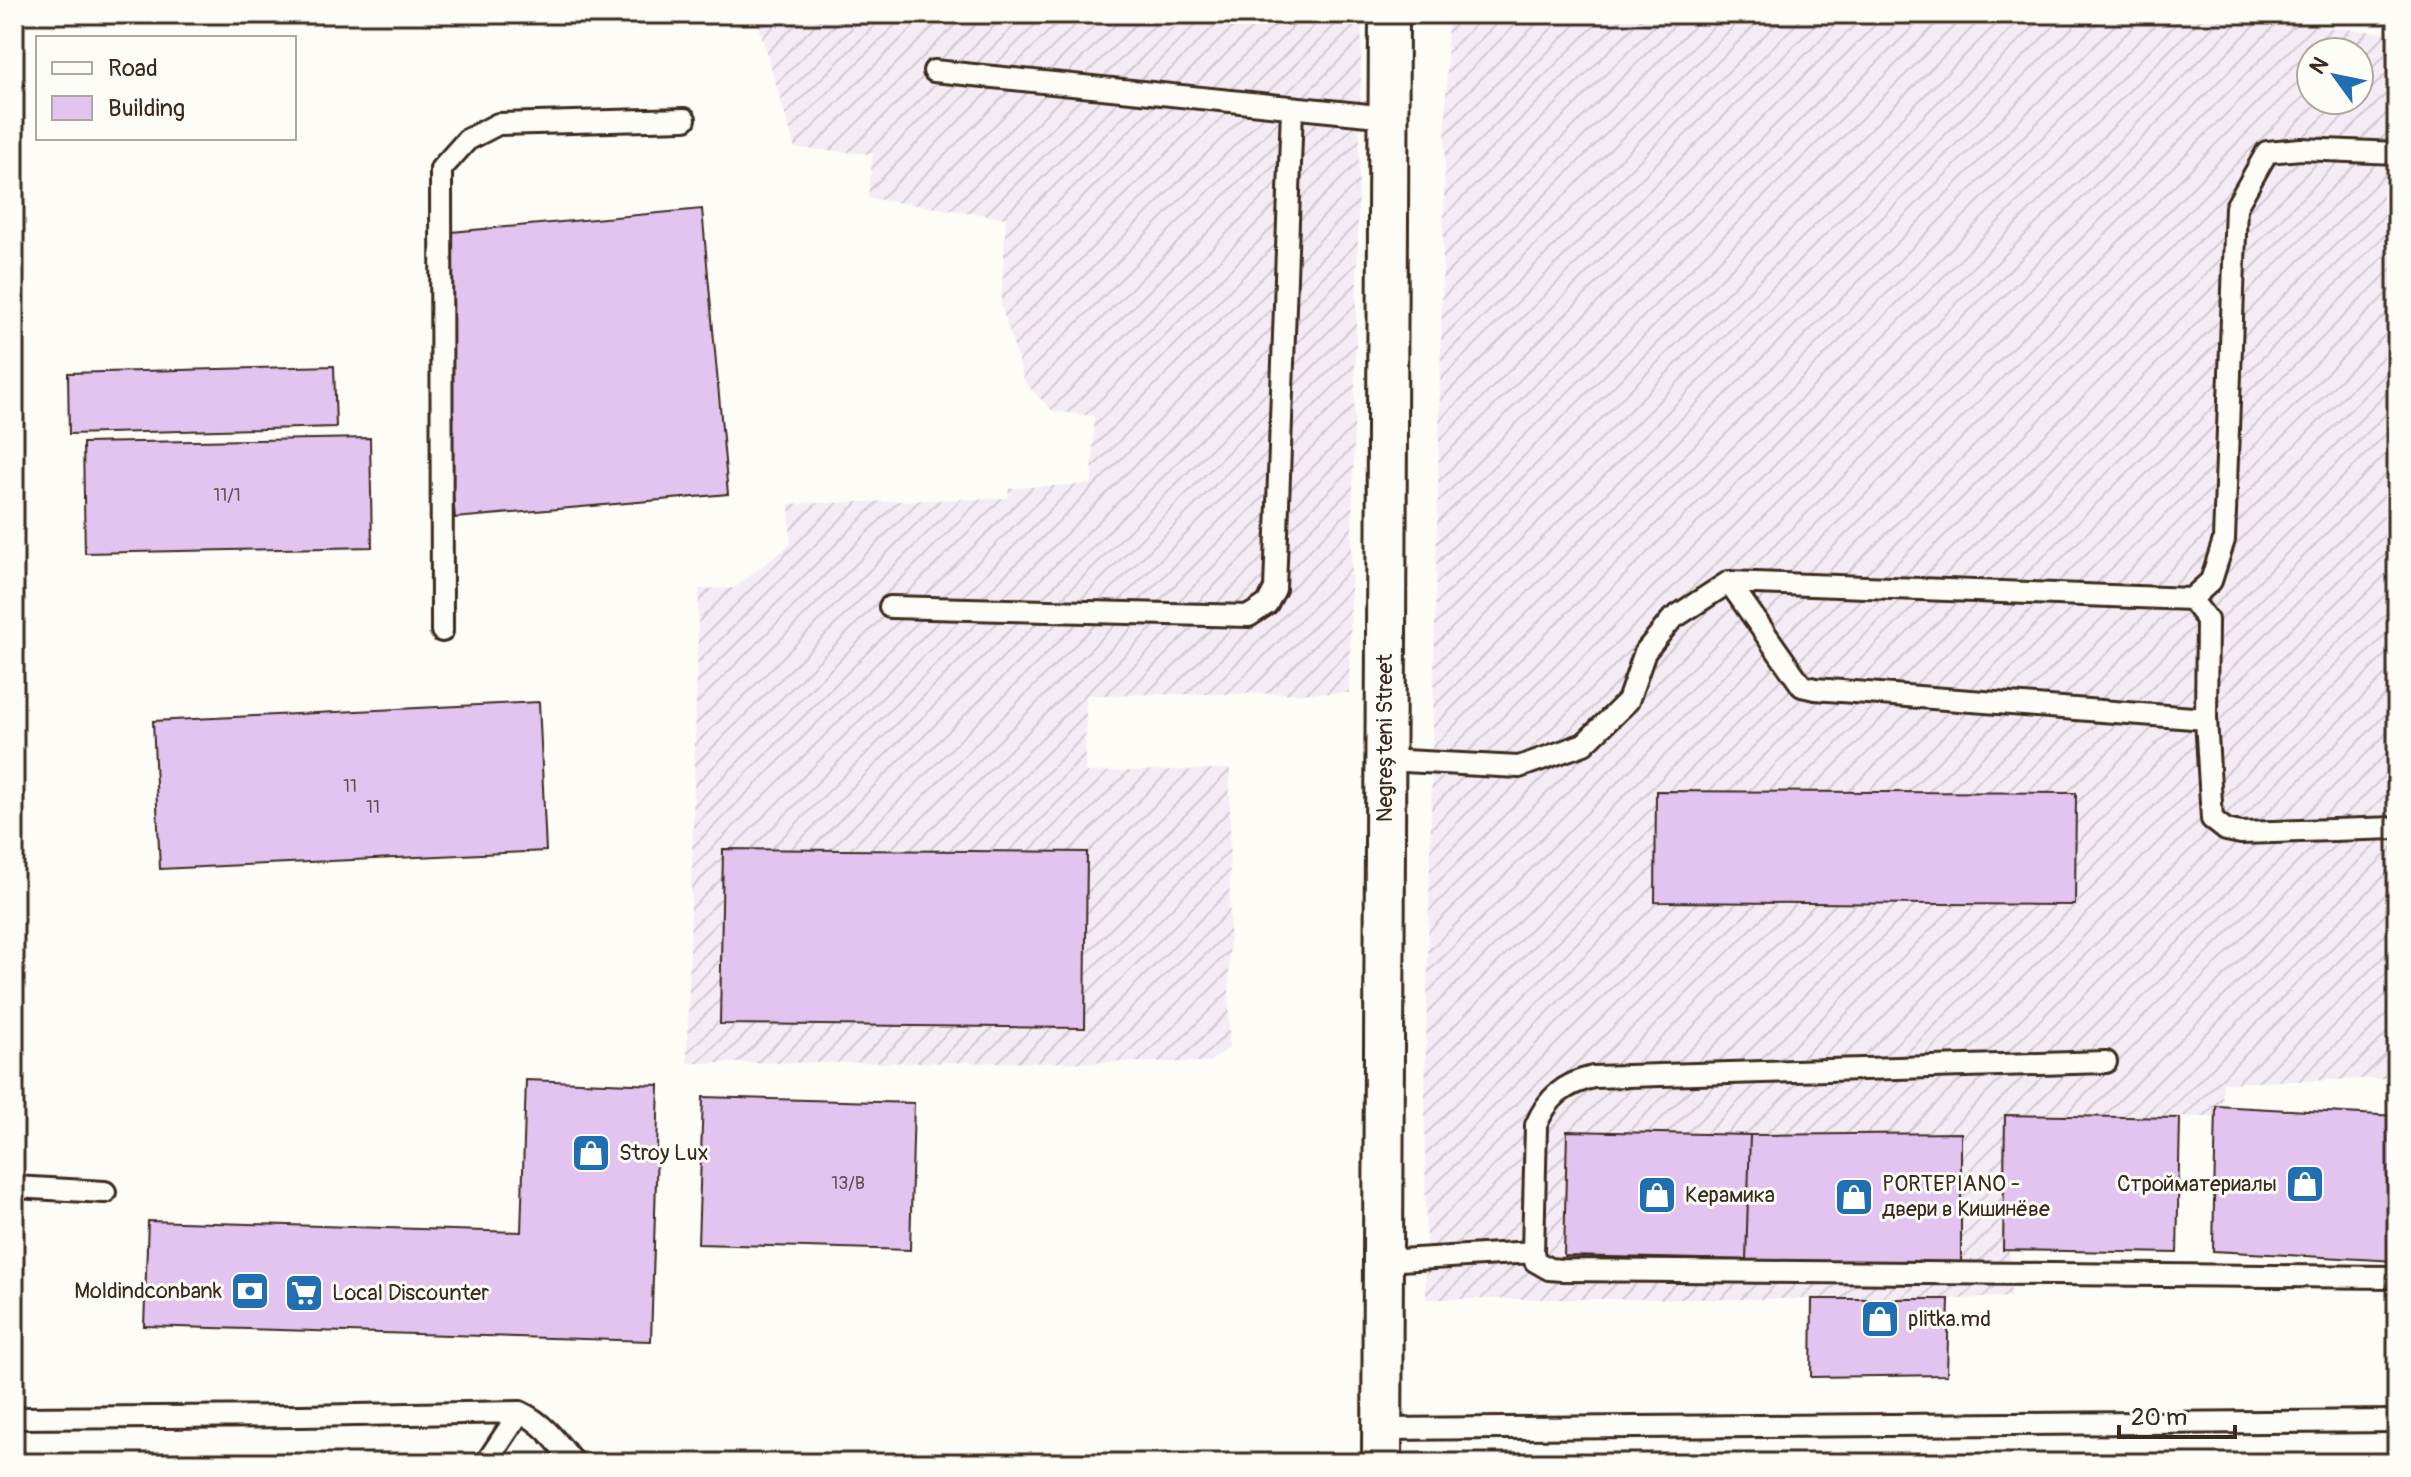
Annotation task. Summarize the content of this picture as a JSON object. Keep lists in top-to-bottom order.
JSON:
{
  "streets": {
    "street": ["Negreșteni Street"]
  },
  "places": {
    "shop": [
      "Stroy Lux",
      "Стройматериалы",
      "Керамика",
      "PORTEPIANO - двери в Кишинёве",
      "plitka.md"
    ],
    "bank": ["Moldindconbank"],
    "supermarket": ["Local Discounter"]
  },
  "house_numbers": [
    "11/1",
    "11",
    "11",
    "13/B"
  ],
  "legend": ["Road", "Building"],
  "scale_bar": "20 m",
  "north": "top left"
}
